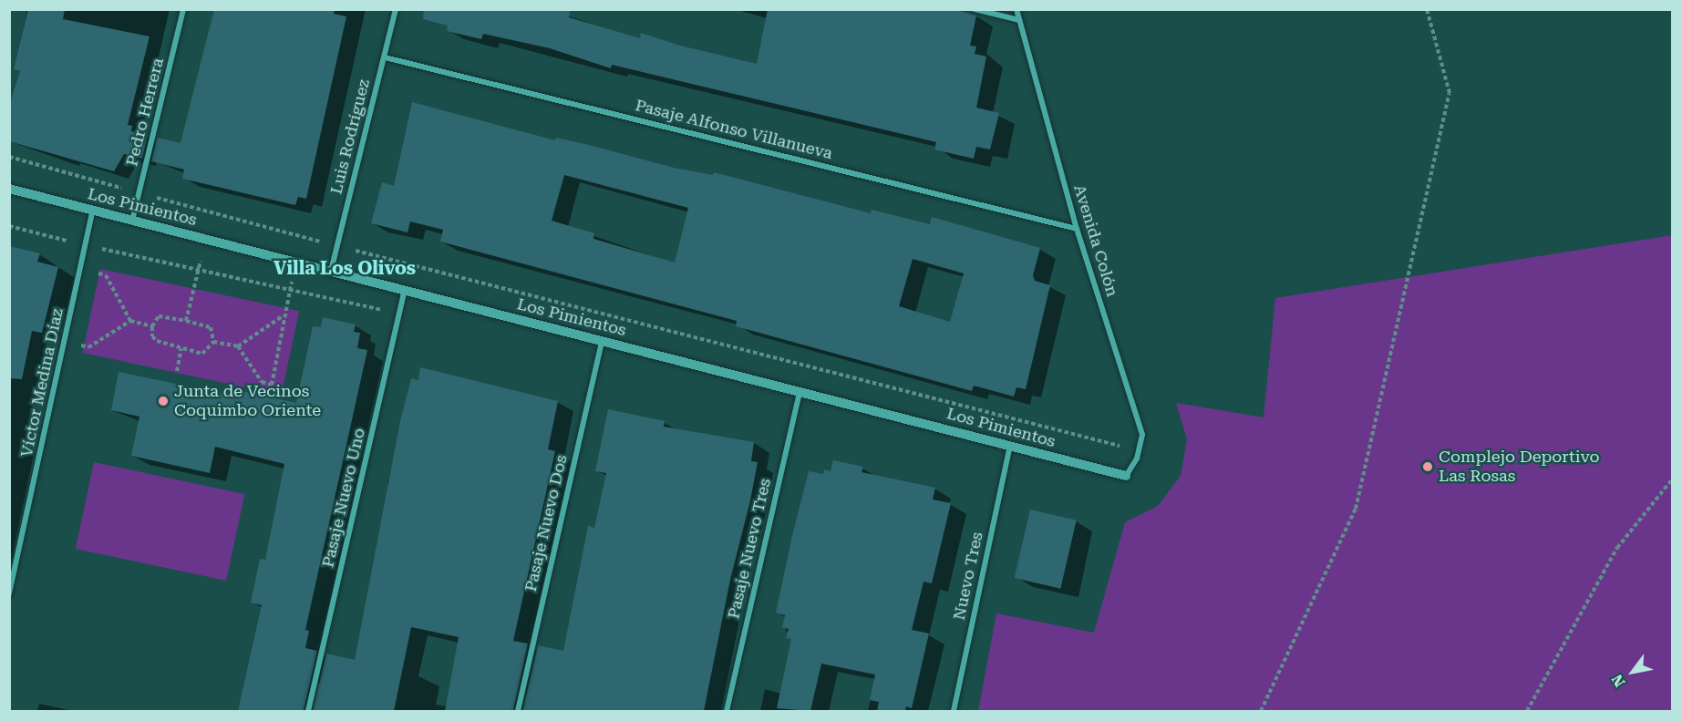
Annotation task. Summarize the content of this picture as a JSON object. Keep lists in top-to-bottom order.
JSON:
{
  "streets": {
    "street": [
      "Pedro Herrera",
      "Pasaje Alfonso Villanueva",
      "Luis Rodríguez",
      "Los Pimientos",
      "Avenida Colón",
      "Víctor Medina Díaz",
      "Pasaje Nuevo Uno",
      "Pasaje Nuevo Dos",
      "Pasaje Nuevo Tres",
      "Nuevo Tres"
    ]
  },
  "crossings": [
    ["Pedro Herrera", "Los Pimientos"],
    ["Pasaje Alfonso Villanueva", "Luis Rodríguez"],
    ["Pasaje Alfonso Villanueva", "Avenida Colón"],
    ["Luis Rodríguez", "Los Pimientos"],
    ["Los Pimientos", "Avenida Colón"],
    ["Los Pimientos", "Víctor Medina Díaz"],
    ["Los Pimientos", "Pasaje Nuevo Uno"],
    ["Los Pimientos", "Pasaje Nuevo Dos"],
    ["Los Pimientos", "Pasaje Nuevo Tres"],
    ["Los Pimientos", "Nuevo Tres"]
  ],
  "districts": ["Villa Los Olivos"],
  "places": ["Junta de Vecinos Coquimbo Oriente", "Complejo Deportivo Las Rosas"],
  "north": "bottom left"
}
